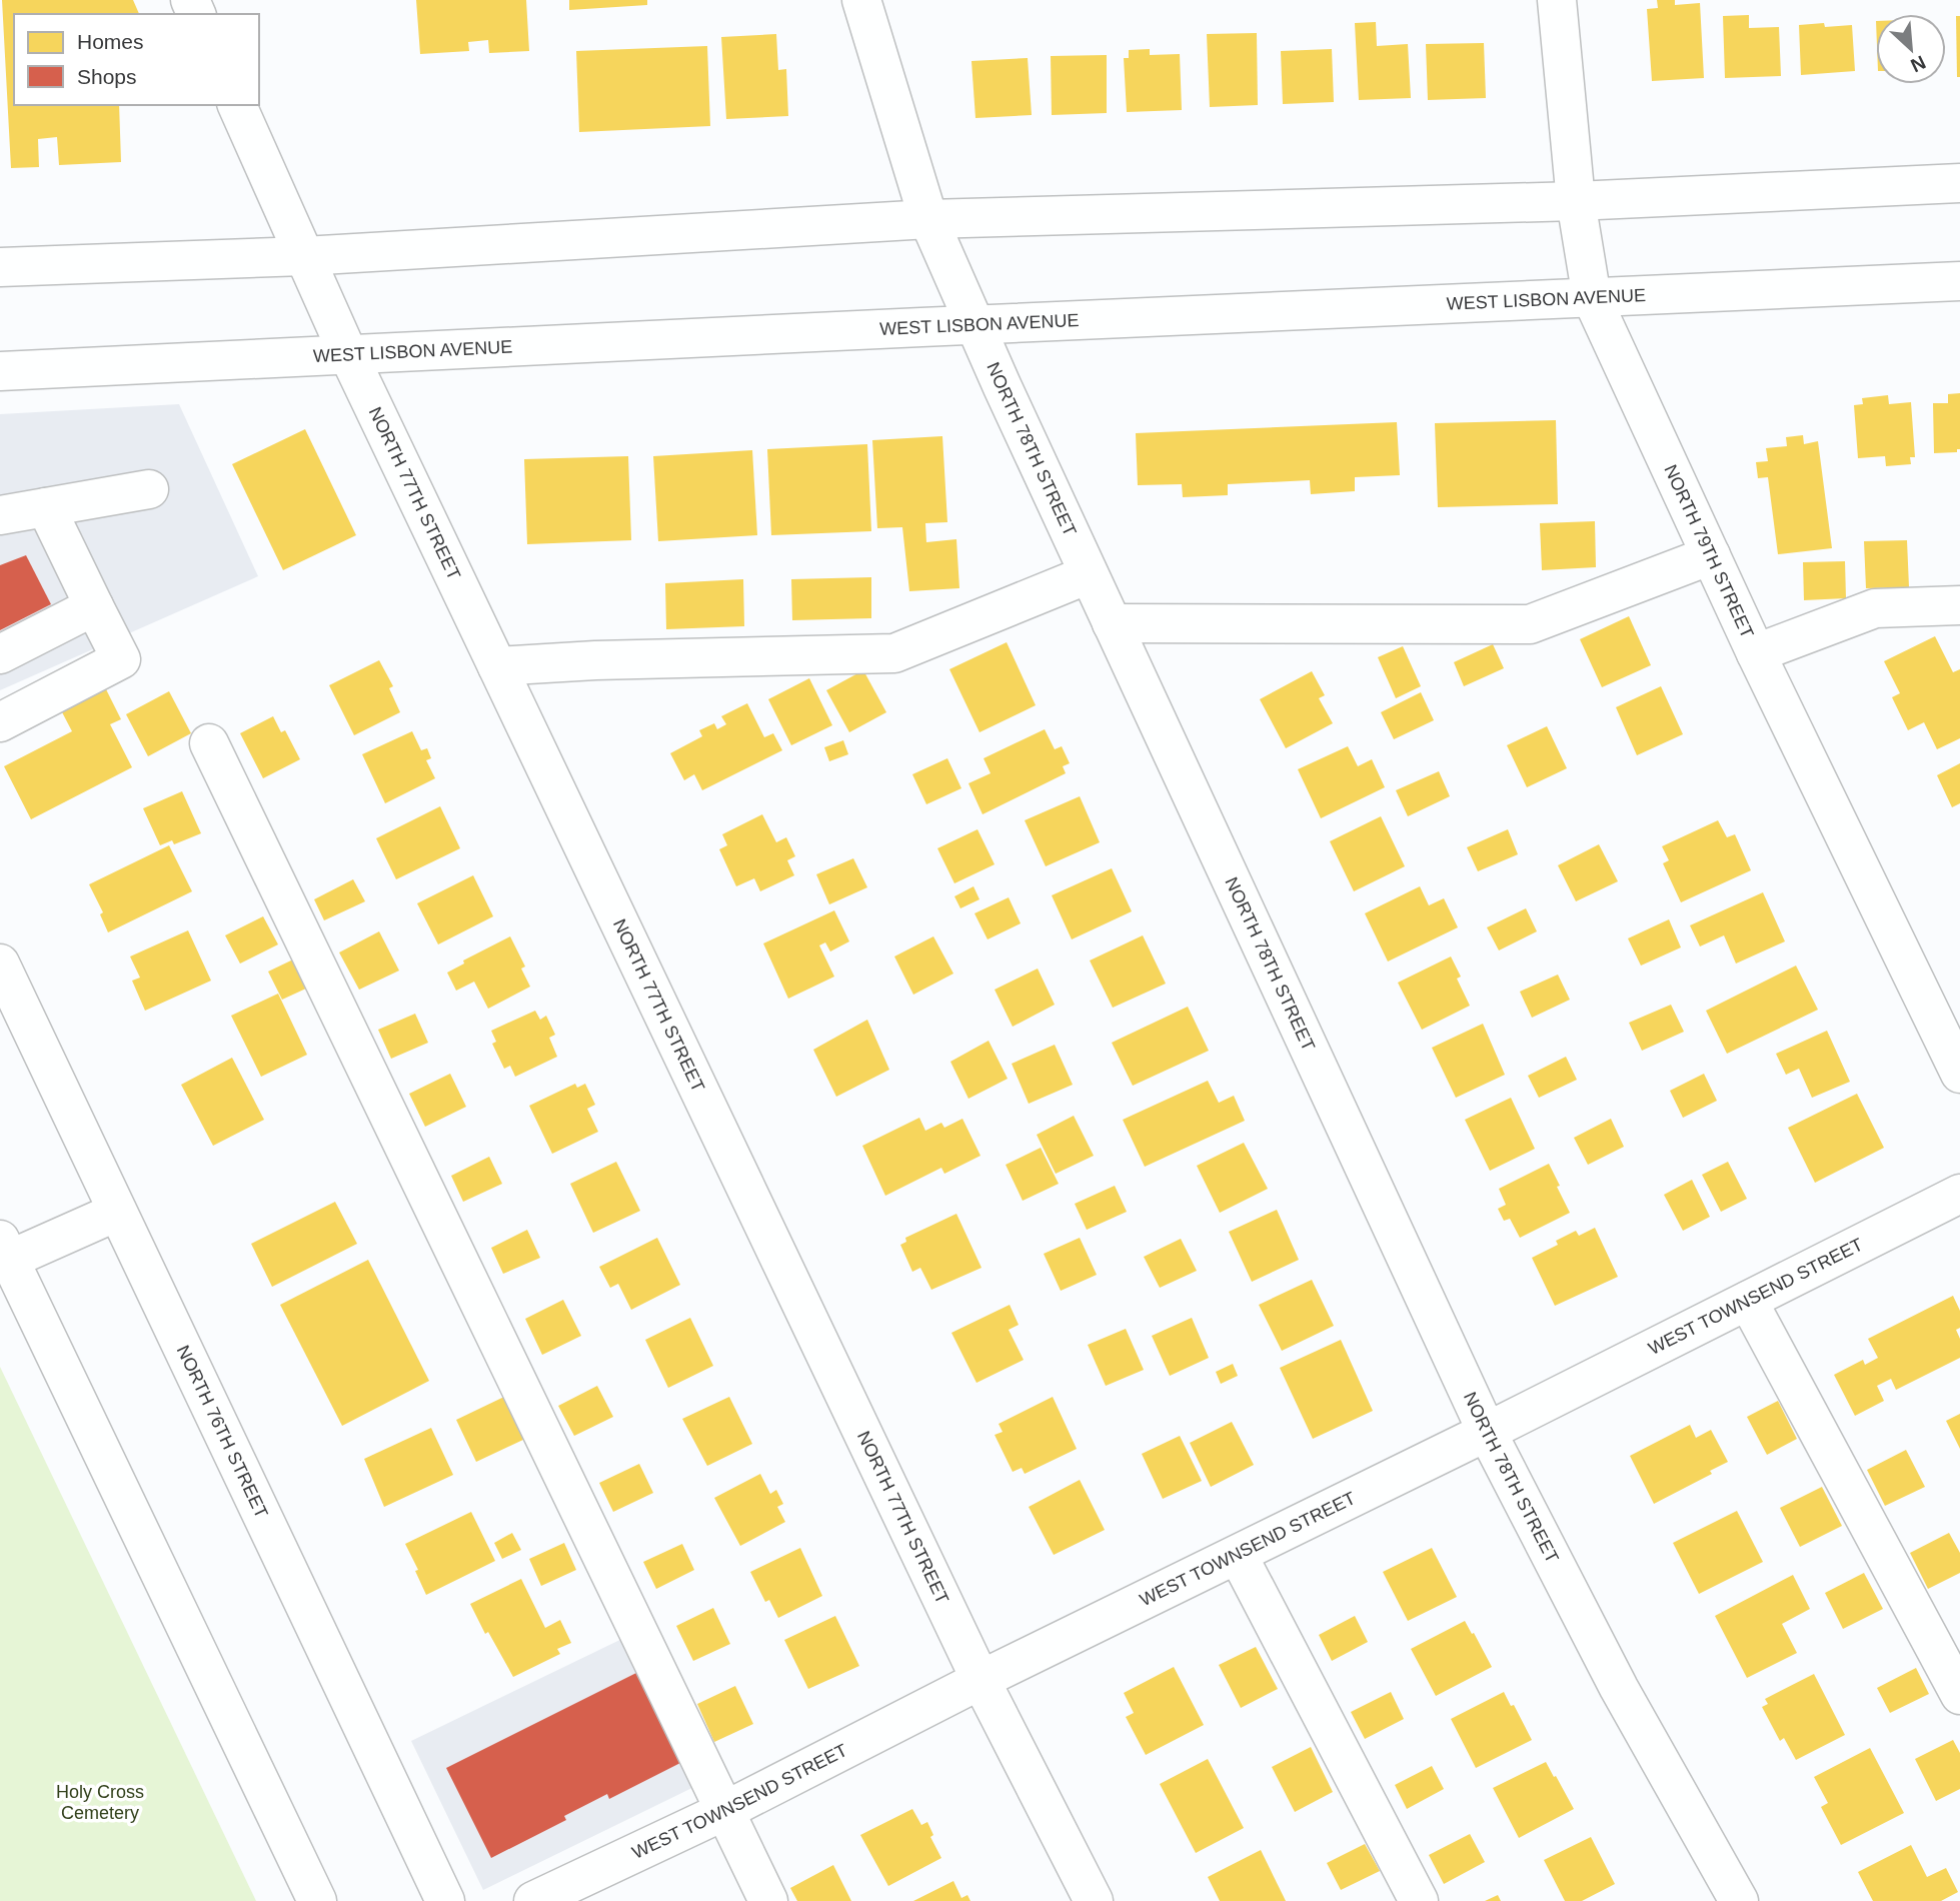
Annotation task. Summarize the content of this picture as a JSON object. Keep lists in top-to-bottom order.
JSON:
{
  "streets": {
    "street": [
      "WEST LISBON AVENUE",
      "NORTH 78TH STREET",
      "NORTH 77TH STREET",
      "NORTH 79TH STREET",
      "WEST TOWNSEND STREET",
      "NORTH 76TH STREET"
    ]
  },
  "crossings": [
    ["WEST LISBON AVENUE", "NORTH 78TH STREET"],
    ["WEST LISBON AVENUE", "NORTH 77TH STREET"],
    ["WEST LISBON AVENUE", "NORTH 79TH STREET"],
    ["NORTH 78TH STREET", "WEST TOWNSEND STREET"],
    ["NORTH 77TH STREET", "WEST TOWNSEND STREET"]
  ],
  "parks": ["Holy Cross Cemetery"],
  "legend": ["Homes", "Shops"],
  "north": "bottom right"
}
